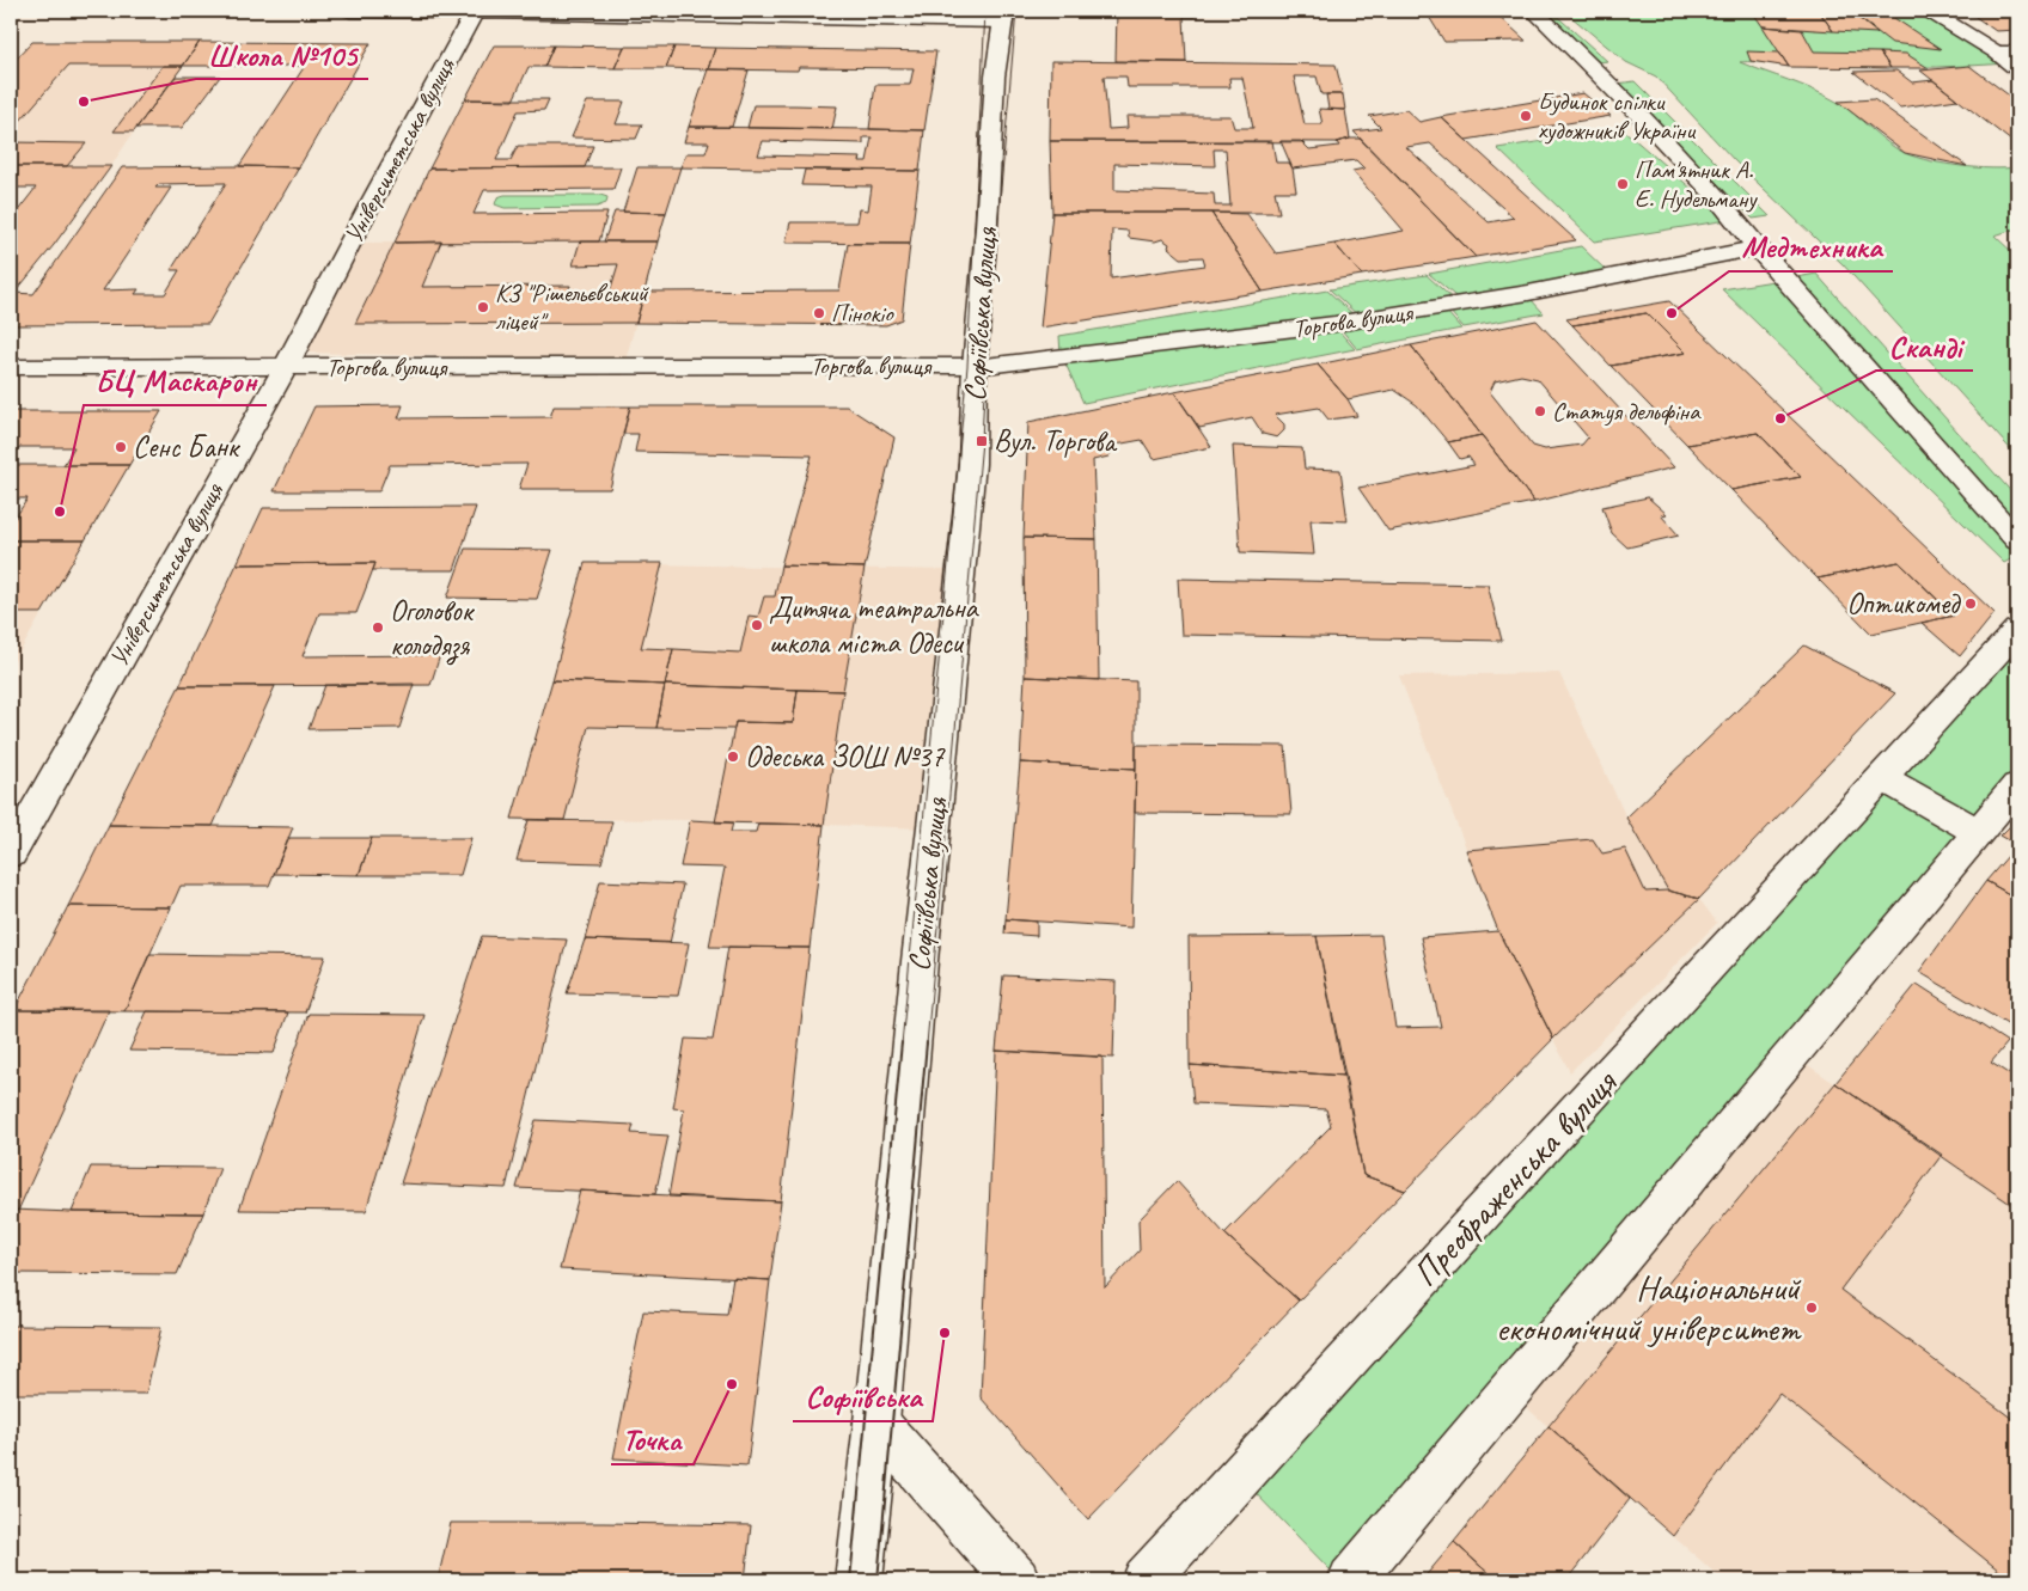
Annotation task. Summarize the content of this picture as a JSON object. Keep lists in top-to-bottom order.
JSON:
{
  "streets": {
    "street": [
      "Університетська вулиця",
      "Софіївська вулиця",
      "Торгова вулиця",
      "Преображенська вулиця"
    ]
  },
  "crossings": [
    ["Університетська вулиця", "Торгова вулиця"],
    ["Софіївська вулиця", "Торгова вулиця"]
  ],
  "places": {
    "other": [
      "Школа №105",
      "Будинок спілки художників України",
      "Пам'ятник А. Е. Нудельману",
      "КЗ \"Рішельєвський ліцей\"",
      "Пінокіо",
      "Медтехника",
      "Статуя дельфіна",
      "Сканді",
      "Сенс Банк",
      "БЦ Маскарон",
      "Оптикомед",
      "Дитяча театральна школа міста Одеси",
      "Оголовок колодязя",
      "Одеська ЗОШ №37",
      "Національний економічний університет",
      "Софiïвська",
      "Точка"
    ],
    "transit": ["Вул. Торгова"]
  }
}
